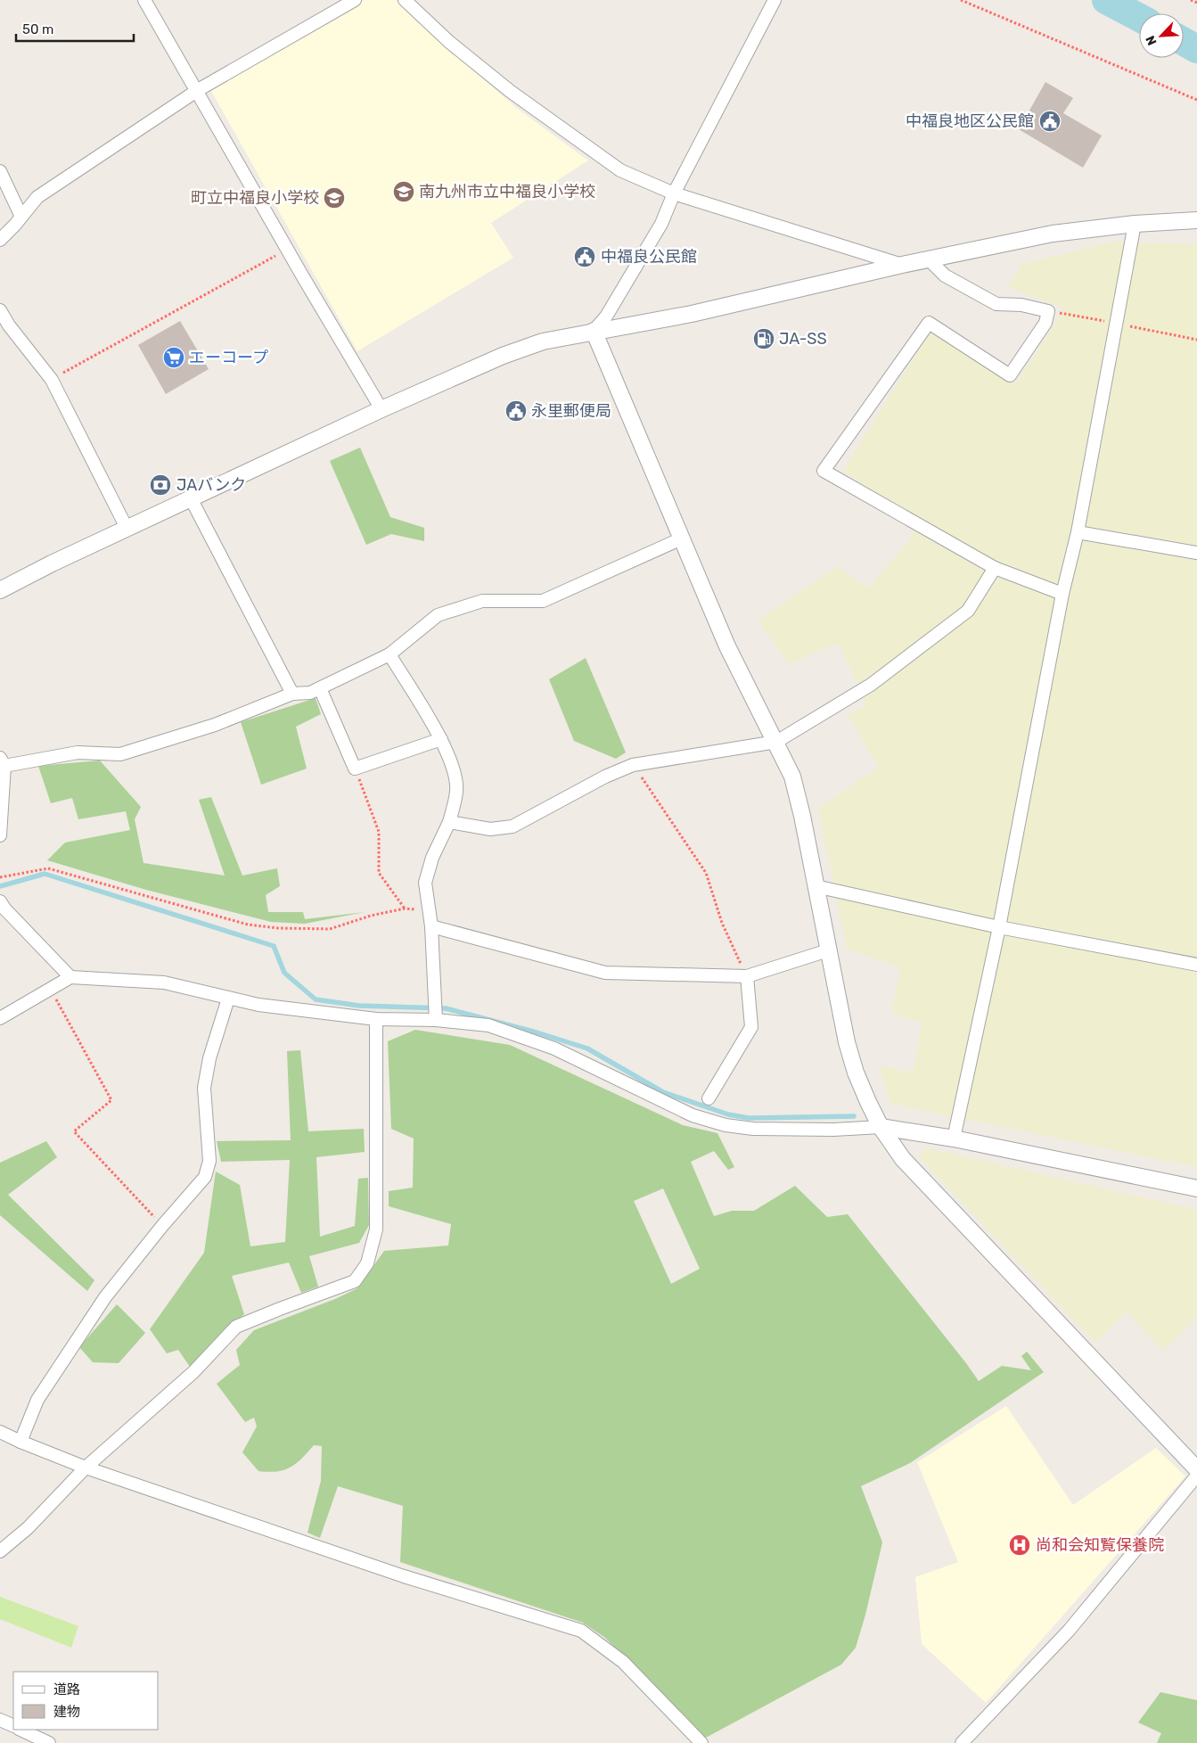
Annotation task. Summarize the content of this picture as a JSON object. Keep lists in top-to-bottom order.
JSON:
{
  "places": {
    "public building": ["中福良地区公民館", "中福良公民館", "永里郵便局"],
    "school or university": ["南九州市立中福良小学校", "町立中福良小学校"],
    "fuel station": ["JA-SS"],
    "supermarket": ["エーコープ"],
    "bank": ["JAバンク"],
    "hospital": ["尚和会知覧保養院"]
  },
  "legend": ["道路", "建物"],
  "scale_bar": "50 m",
  "north": "bottom left"
}
